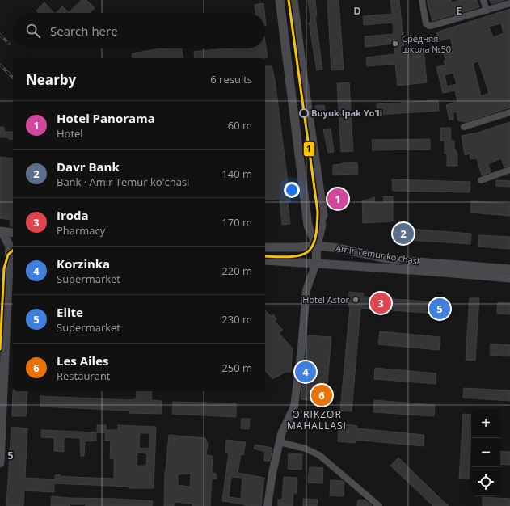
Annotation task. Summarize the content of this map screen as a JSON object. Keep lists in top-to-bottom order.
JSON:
{
  "streets": {
    "main road": ["Amir Temur ko'chasi"]
  },
  "districts": ["O'RIKZOR MAHALLASI"],
  "places": ["Средняя школа №50", "Buyuk Ipak Yo'li", "Hotel Astor"],
  "lines": ["transit line 1"],
  "page": {
    "search": "Search here",
    "heading": ["Nearby", "6 results"],
    "list": [
      {
        "mark": "1",
        "name": "Hotel Panorama",
        "note": "Hotel",
        "value": "60 m"
      },
      {
        "mark": "2",
        "name": "Davr Bank",
        "note": "Bank · Amir Temur ko'chasi",
        "value": "140 m"
      },
      {
        "mark": "3",
        "name": "Iroda",
        "note": "Pharmacy",
        "value": "170 m"
      },
      {
        "mark": "4",
        "name": "Korzinka",
        "note": "Supermarket",
        "value": "220 m"
      },
      {
        "mark": "5",
        "name": "Elite",
        "note": "Supermarket",
        "value": "230 m"
      },
      {
        "mark": "6",
        "name": "Les Ailes",
        "note": "Restaurant",
        "value": "250 m"
      }
    ],
    "pins": [
      "1",
      "2",
      "3",
      "5",
      "4",
      "6"
    ],
    "map_buttons": ["+", "−"]
  },
  "grid": {
    "columns": ["D", "E"],
    "rows": ["5"]
  }
}
